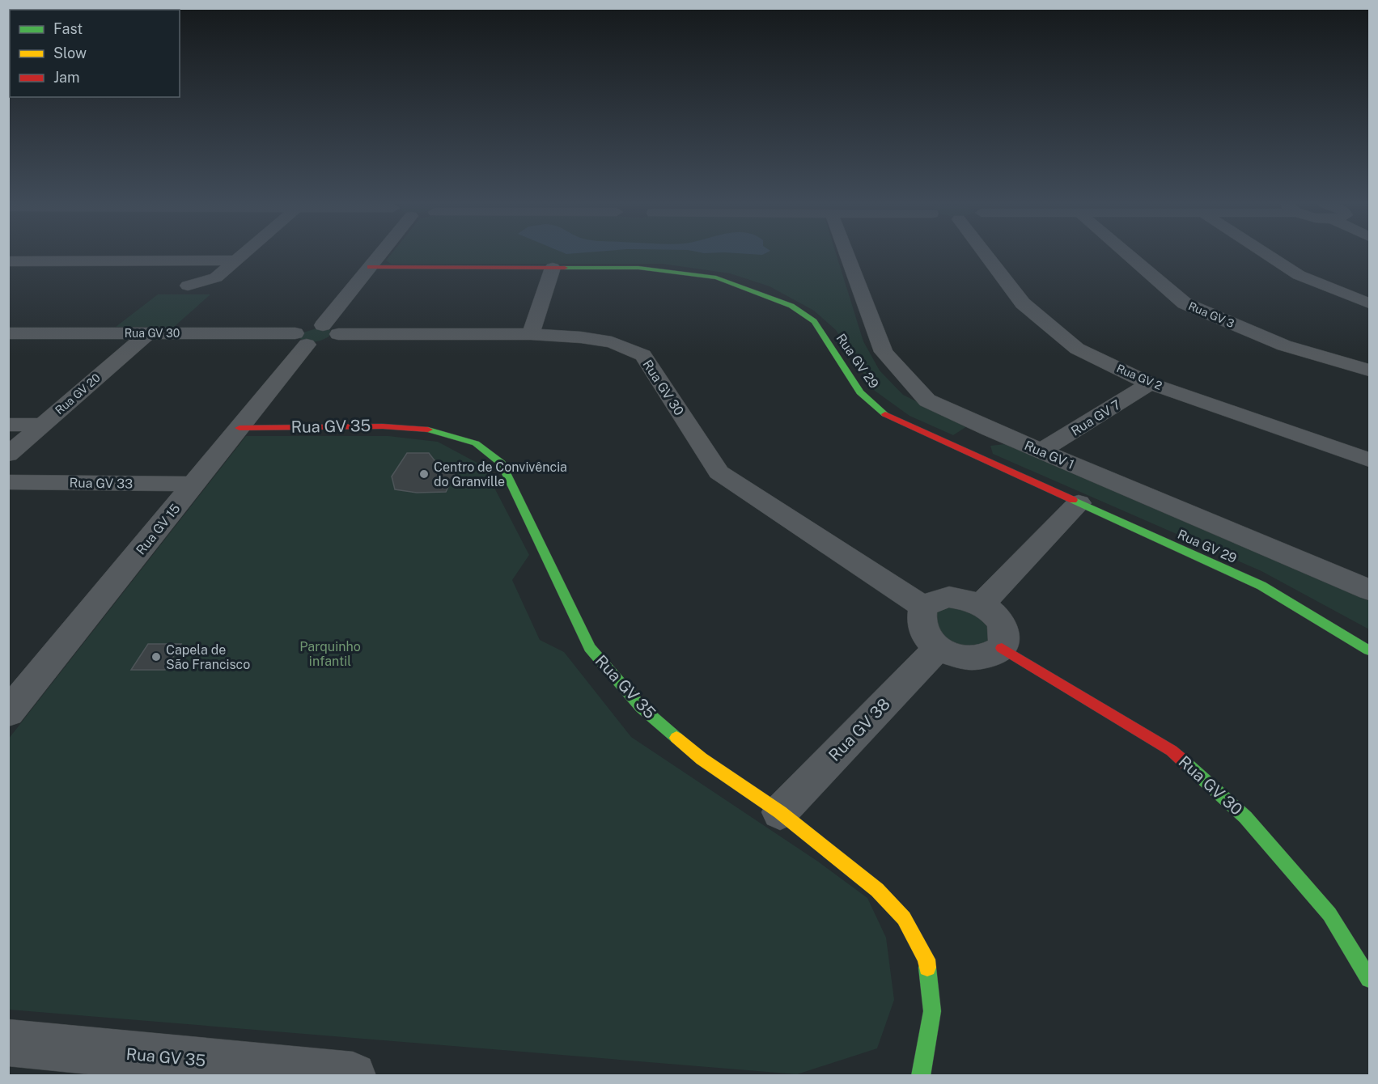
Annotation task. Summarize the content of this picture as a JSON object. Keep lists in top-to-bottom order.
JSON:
{
  "streets": {
    "street": [
      "Rua GV 3",
      "Rua GV 30",
      "Rua GV 29",
      "Rua GV 2",
      "Rua GV 20",
      "Rua GV 7",
      "Rua GV 35",
      "Rua GV 1",
      "Rua GV 33",
      "Rua GV 15",
      "Rua GV 38"
    ]
  },
  "crossings": [
    ["Rua GV 30", "Rua GV 20"],
    ["Rua GV 30", "Rua GV 15"],
    ["Rua GV 30", "Rua GV 38"],
    ["Rua GV 2", "Rua GV 7"],
    ["Rua GV 7", "Rua GV 1"],
    ["Rua GV 35", "Rua GV 15"],
    ["Rua GV 35", "Rua GV 38"],
    ["Rua GV 33", "Rua GV 15"]
  ],
  "parks": ["Parquinho infantil"],
  "places": ["Centro de Convivência do Granville", "Capela de São Francisco"],
  "legend": ["Fast", "Slow", "Jam"]
}
